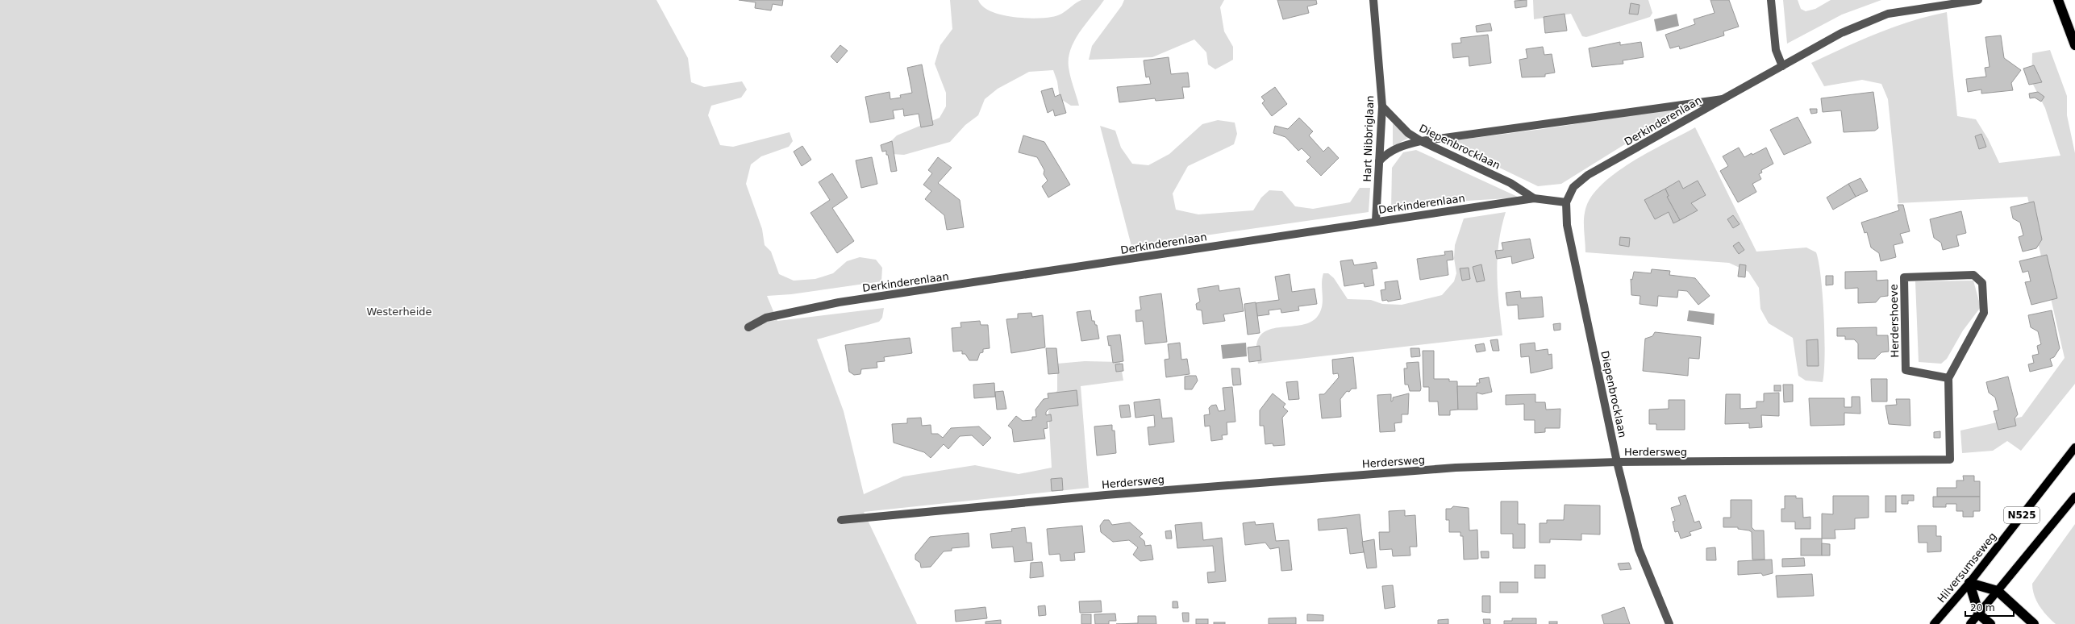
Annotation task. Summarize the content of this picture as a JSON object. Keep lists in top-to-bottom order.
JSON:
{
  "streets": {
    "main road": ["N525", "Hilversumseweg"],
    "street": [
      "Derkinderenlaan",
      "Hart Nibbriglaan",
      "Diepenbrocklaan",
      "Herdershoeve",
      "Herdersweg"
    ]
  },
  "crossings": [
    ["Derkinderenlaan", "Hart Nibbriglaan"],
    ["Derkinderenlaan", "Diepenbrocklaan"],
    ["Hart Nibbriglaan", "Diepenbrocklaan"],
    ["Diepenbrocklaan", "Herdersweg"],
    ["Herdershoeve", "Herdersweg"]
  ],
  "parks": ["Westerheide"],
  "scale_bar": "20 m"
}
